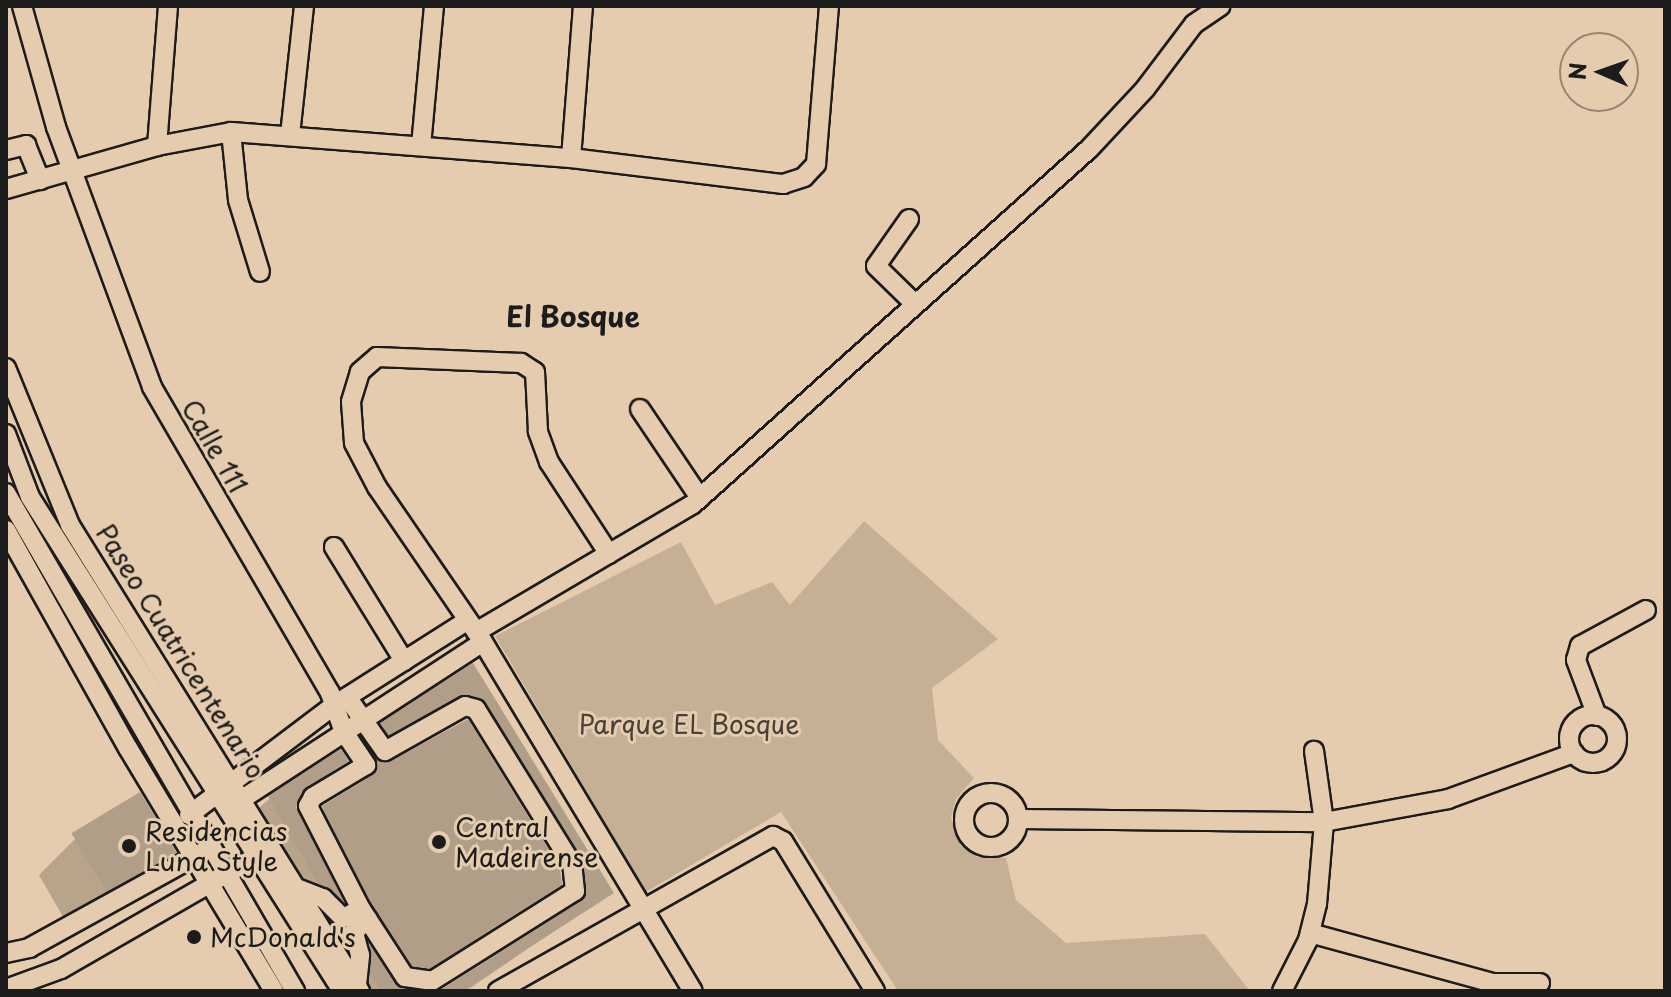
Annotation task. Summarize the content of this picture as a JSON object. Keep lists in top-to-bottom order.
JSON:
{
  "streets": {
    "street": ["Calle 111", "Paseo Cuatricentenario"]
  },
  "districts": ["El Bosque"],
  "parks": ["Parque EL Bosque"],
  "places": ["Central Madeirense", "Residencias Luna Style", "McDonald's"],
  "north": "left"
}
